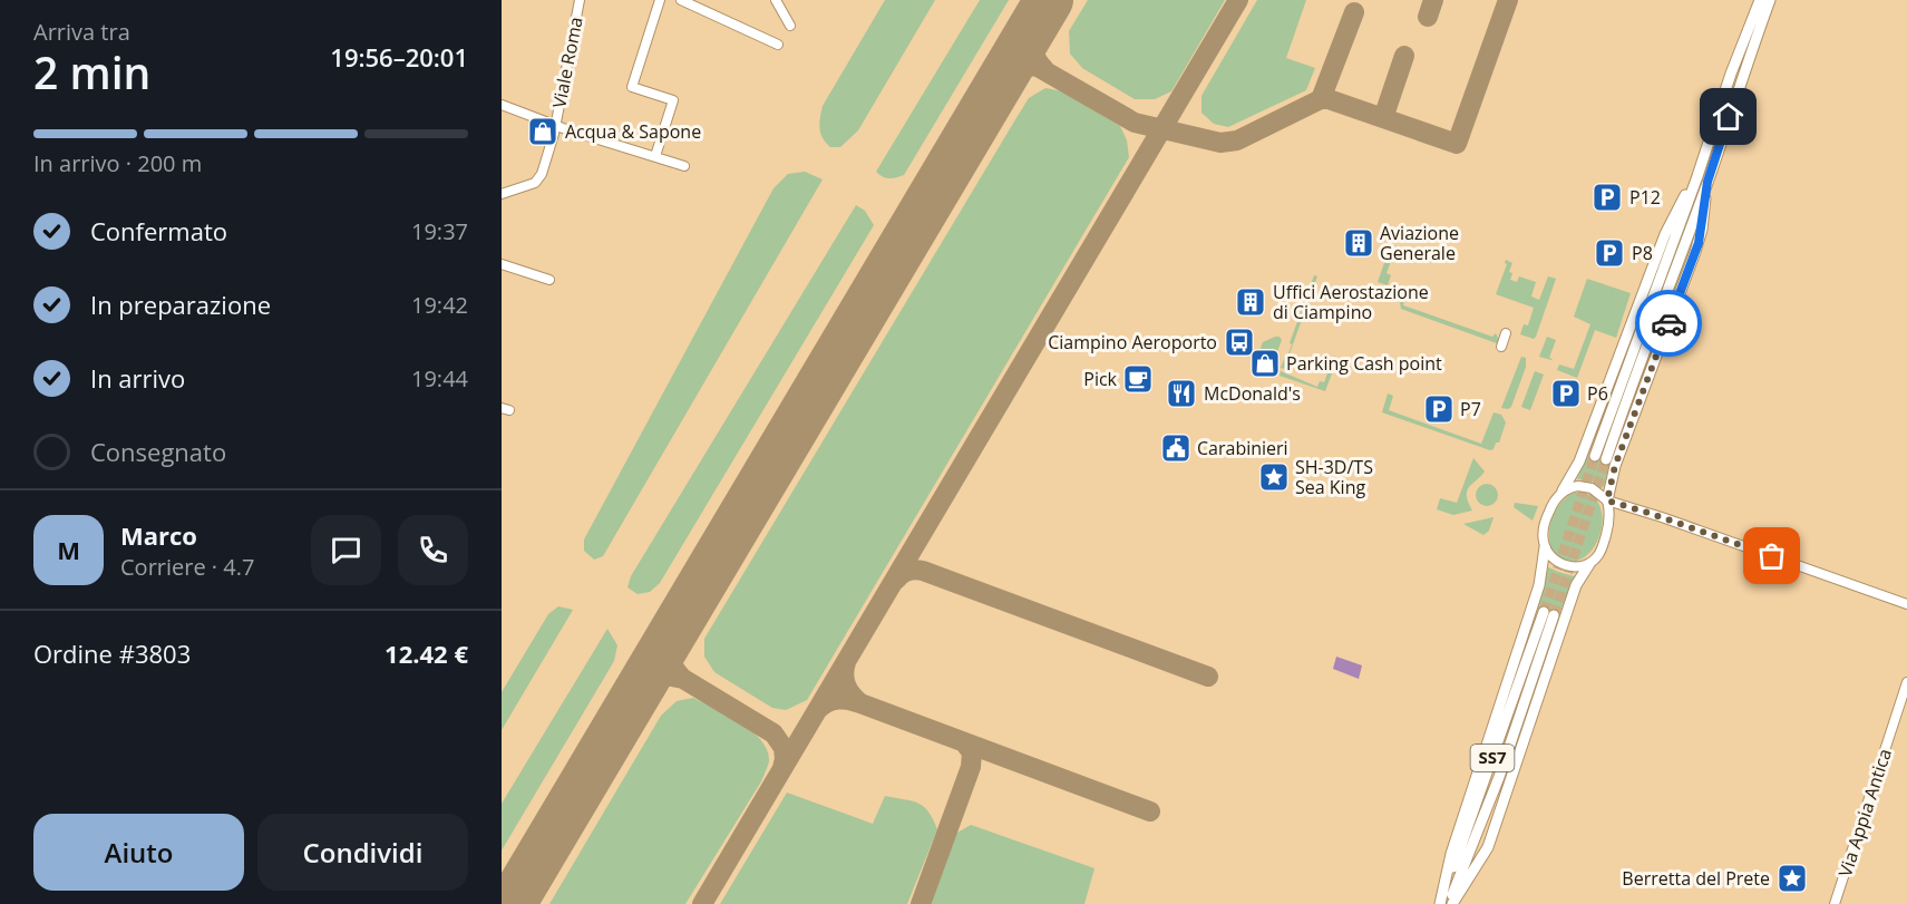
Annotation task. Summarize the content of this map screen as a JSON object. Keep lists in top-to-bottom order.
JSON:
{
  "streets": {
    "main road": ["SS7"],
    "street": ["Viale Roma", "Via Appia Antica"]
  },
  "places": {
    "shop": ["Acqua & Sapone", "Parking Cash point"],
    "parking": [
      "P12",
      "P8",
      "P6",
      "P7"
    ],
    "building": ["Aviazione Generale", "Uffici Aerostazione di Ciampino"],
    "bus stop": ["Ciampino Aeroporto"],
    "cafe": ["Pick"],
    "restaurant": ["McDonald's"],
    "public building": ["Carabinieri"],
    "place": ["SH-3D/TS Sea King", "Berretta del Prete"]
  },
  "page": {
    "heading": ["2 min", "Arriva tra", "19:56–20:01"],
    "panel": [
      "Marco",
      "Corriere · 4.7",
      "Ordine #3803",
      "12.42 €"
    ],
    "bar": "In arrivo · 200 m",
    "list": [
      ["Confermato", "19:37"],
      ["In preparazione", "19:42"],
      ["In arrivo", "19:44"],
      "Consegnato"
    ],
    "round": "M",
    "buttons": ["Aiuto", "Condividi"]
  }
}
